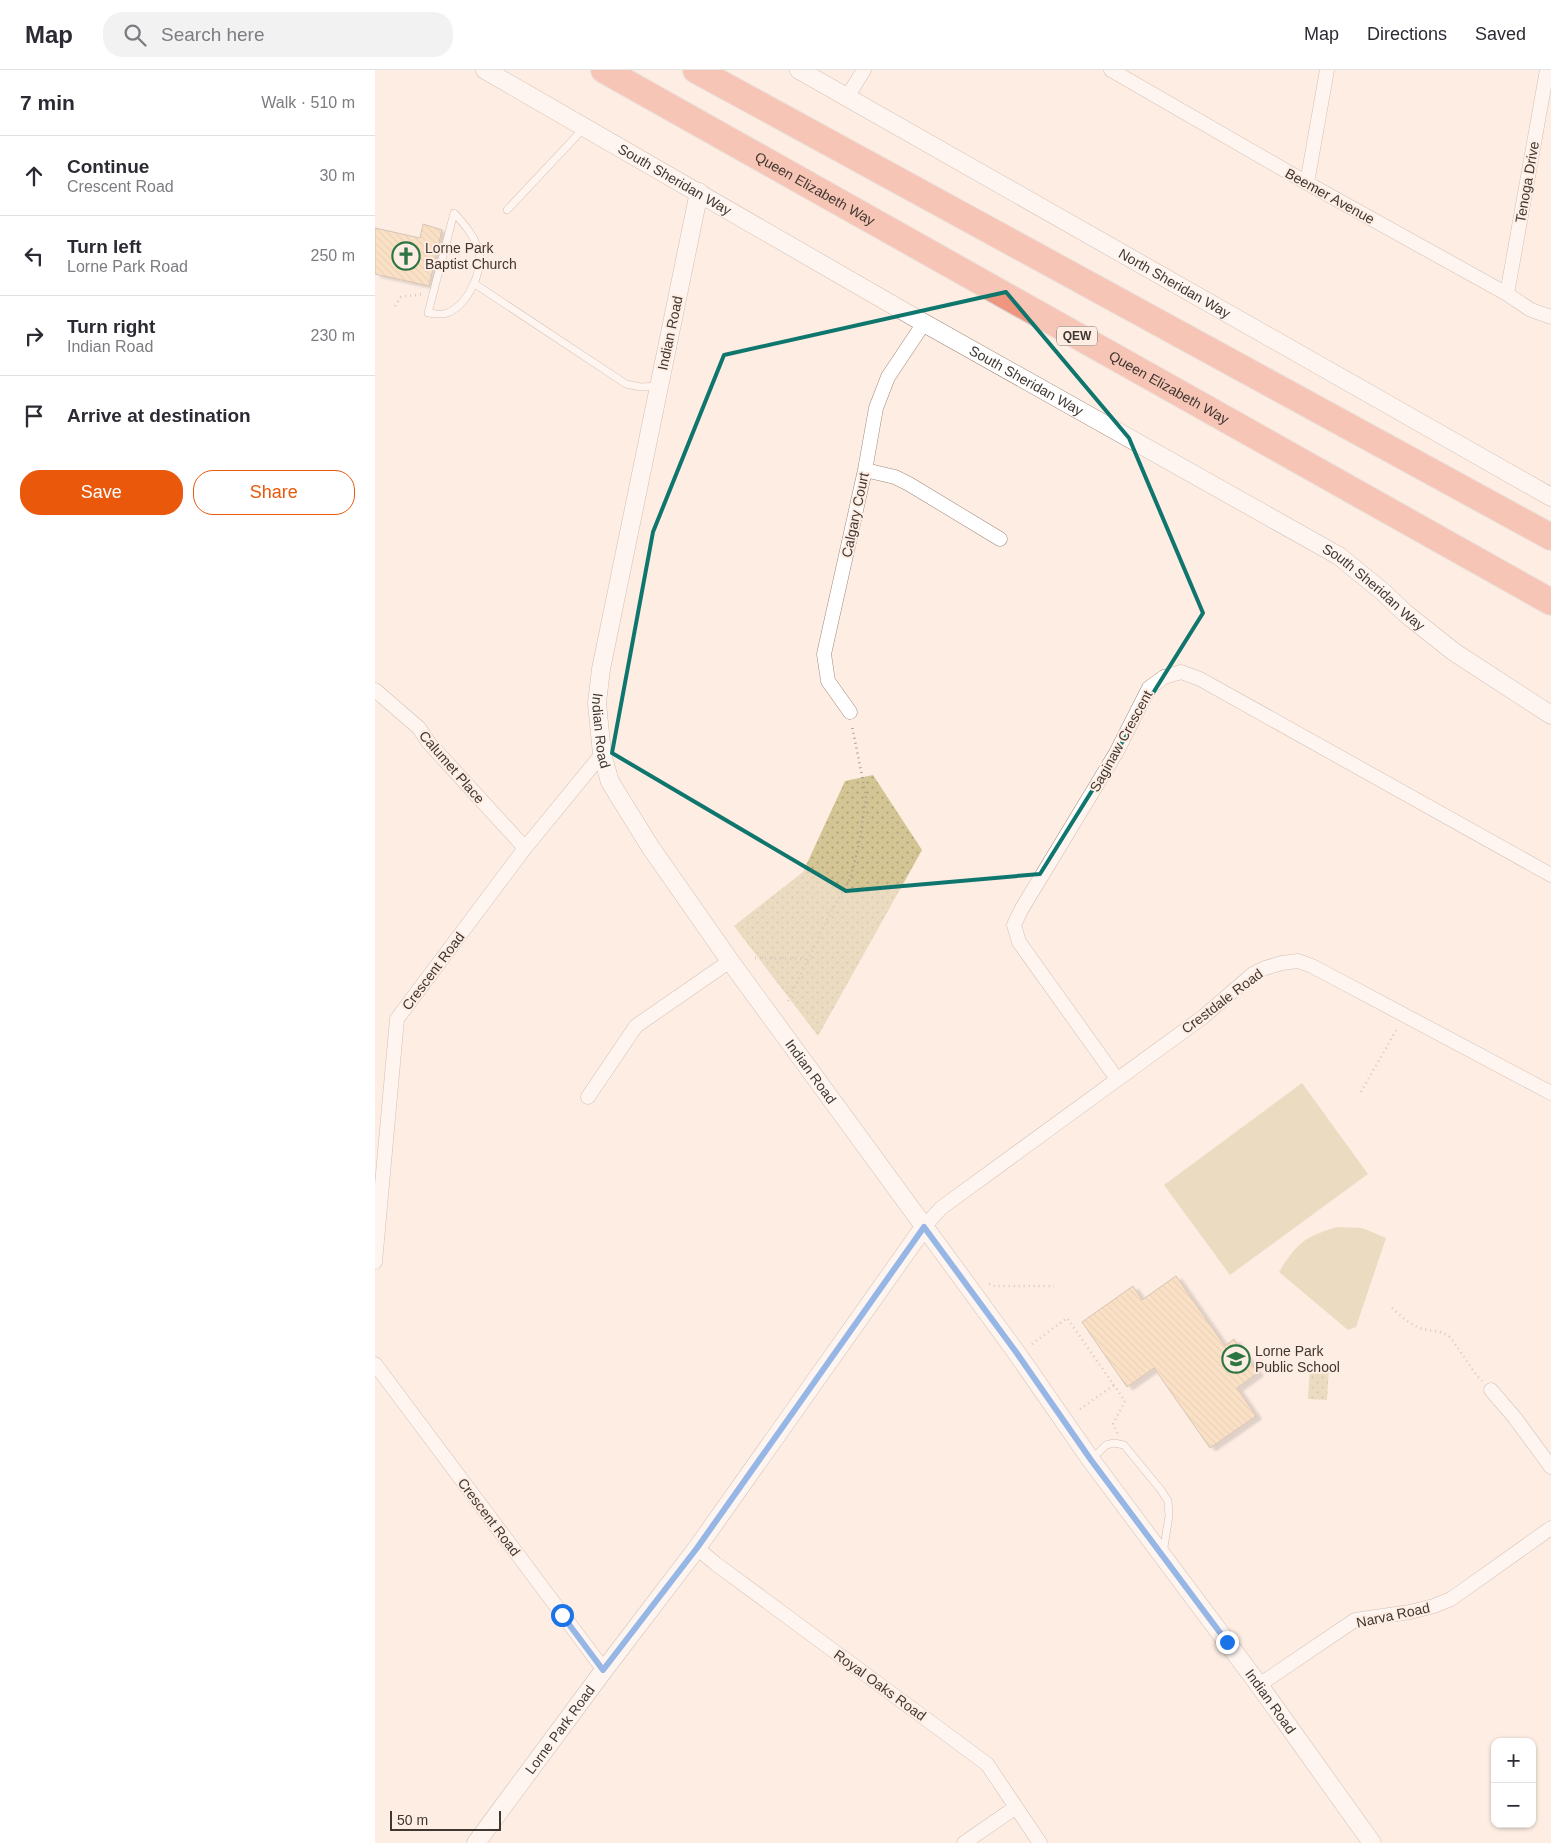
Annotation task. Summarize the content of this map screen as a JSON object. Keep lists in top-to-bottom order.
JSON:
{
  "streets": {
    "highway": ["Queen Elizabeth Way", "QEW"],
    "street": [
      "South Sheridan Way",
      "Tenoga Drive",
      "Beemer Avenue",
      "North Sheridan Way",
      "Indian Road",
      "Calgary Court",
      "Saginaw Crescent",
      "Calumet Place",
      "Crescent Road",
      "Crestdale Road",
      "Narva Road",
      "Royal Oaks Road",
      "Lorne Park Road"
    ]
  },
  "crossings": [
    ["South Sheridan Way", "Indian Road"],
    ["South Sheridan Way", "Calgary Court"],
    ["Tenoga Drive", "Beemer Avenue"],
    ["Indian Road", "Crescent Road"],
    ["Indian Road", "Crestdale Road"],
    ["Indian Road", "Narva Road"],
    ["Indian Road", "Lorne Park Road"],
    ["Saginaw Crescent", "Crestdale Road"],
    ["Calumet Place", "Crescent Road"],
    ["Crescent Road", "Lorne Park Road"],
    ["Crestdale Road", "Lorne Park Road"],
    ["Royal Oaks Road", "Lorne Park Road"]
  ],
  "places": {
    "church": ["Lorne Park Baptist Church"],
    "school or university": ["Lorne Park Public School"]
  },
  "scale_bar": "50 m",
  "page": {
    "header": "Map",
    "search": "Search here",
    "nav": ["Map", "Directions", "Saved"],
    "heading": ["7 min", "Walk · 510 m"],
    "list": [
      ["Continue", "Crescent Road", "30 m"],
      ["Turn left", "Lorne Park Road", "250 m"],
      ["Turn right", "Indian Road", "230 m"],
      "Arrive at destination"
    ],
    "buttons": ["Save", "Share"],
    "map_buttons": ["+", "−"],
    "scale": "50 m"
  }
}
